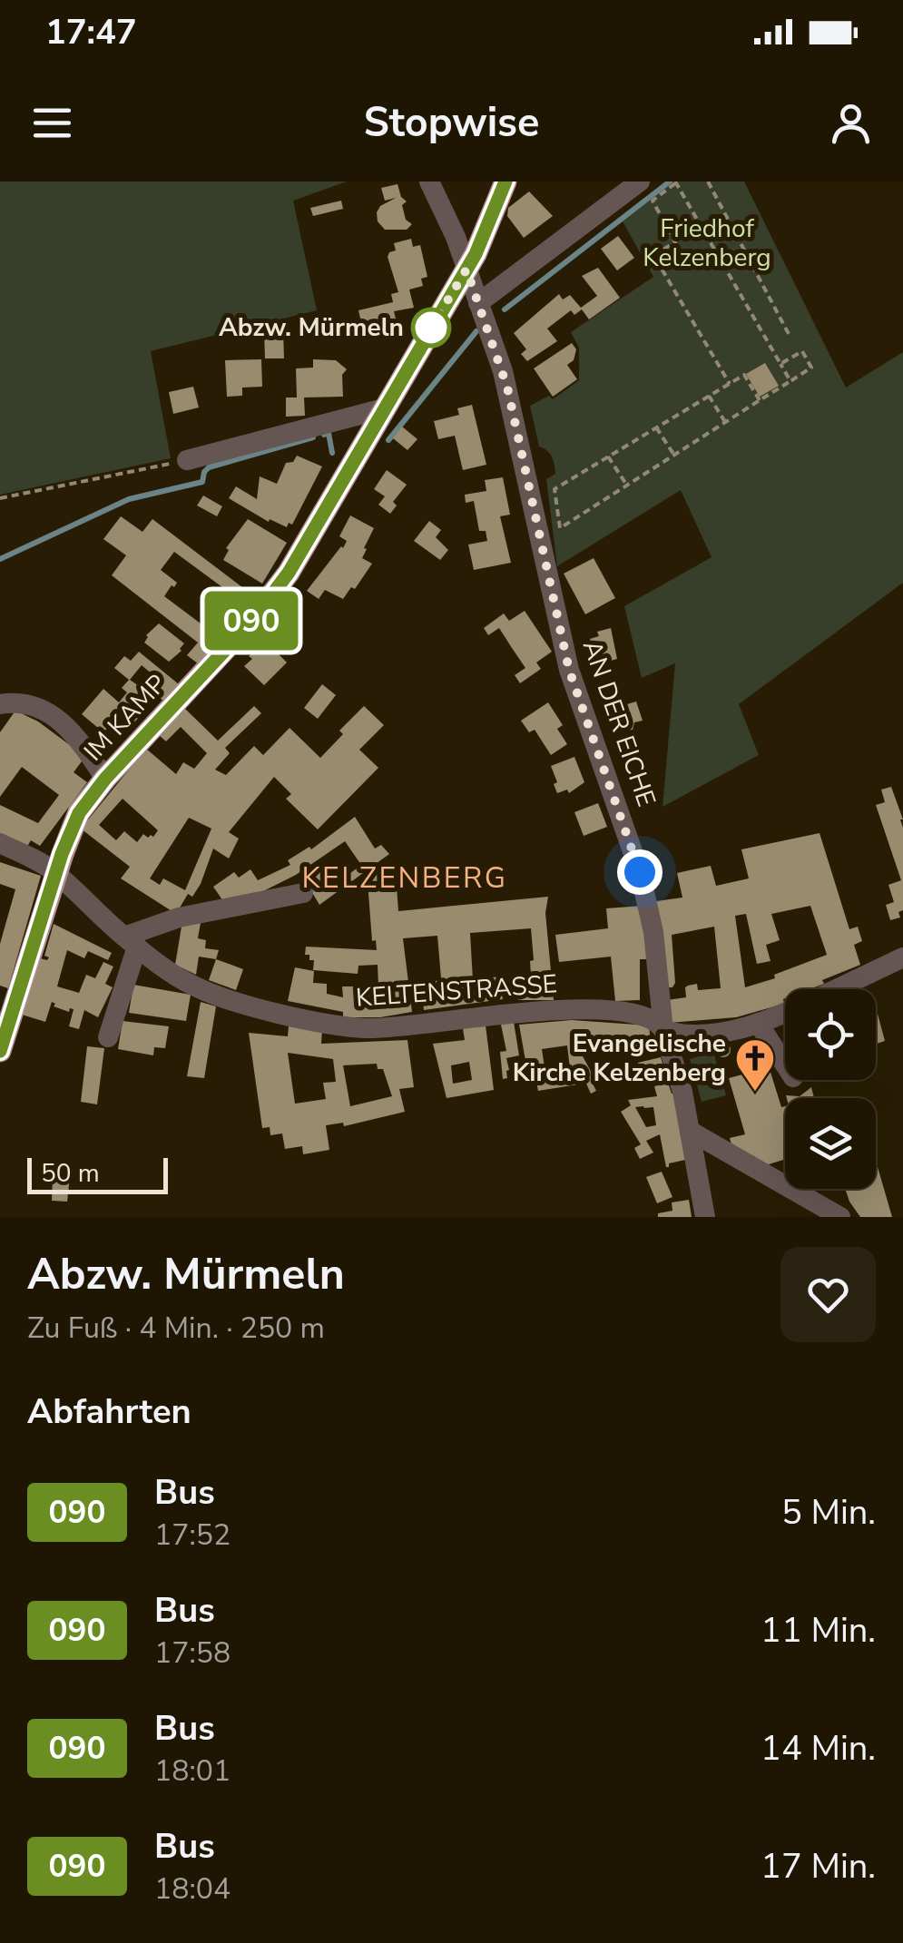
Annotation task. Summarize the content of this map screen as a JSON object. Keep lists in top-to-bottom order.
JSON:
{
  "streets": {
    "main road": ["IM KAMP"],
    "street": ["AN DER EICHE", "KELTENSTRASSE"]
  },
  "crossings": [
    ["IM KAMP", "AN DER EICHE"],
    ["IM KAMP", "KELTENSTRASSE"],
    ["AN DER EICHE", "KELTENSTRASSE"]
  ],
  "districts": ["KELZENBERG"],
  "parks": ["Friedhof Kelzenberg"],
  "places": {
    "other": ["Abzw. Mürmeln"],
    "church": ["Evangelische Kirche Kelzenberg"]
  },
  "lines": ["bus line 090"],
  "scale_bar": "50 m",
  "page": {
    "status": "17:47",
    "header": "Stopwise",
    "on_map": "090",
    "scale": "50 m",
    "heading": [
      ["Abzw. Mürmeln", "Zu Fuß · 4 Min. · 250 m"],
      "Abfahrten"
    ],
    "list": [
      {
        "mark": "090",
        "name": "Bus",
        "note": "17:52",
        "value": "5 Min."
      },
      {
        "mark": "090",
        "name": "Bus",
        "note": "17:58",
        "value": "11 Min."
      },
      {
        "mark": "090",
        "name": "Bus",
        "note": "18:01",
        "value": "14 Min."
      },
      {
        "mark": "090",
        "name": "Bus",
        "note": "18:04",
        "value": "17 Min."
      }
    ]
  }
}
